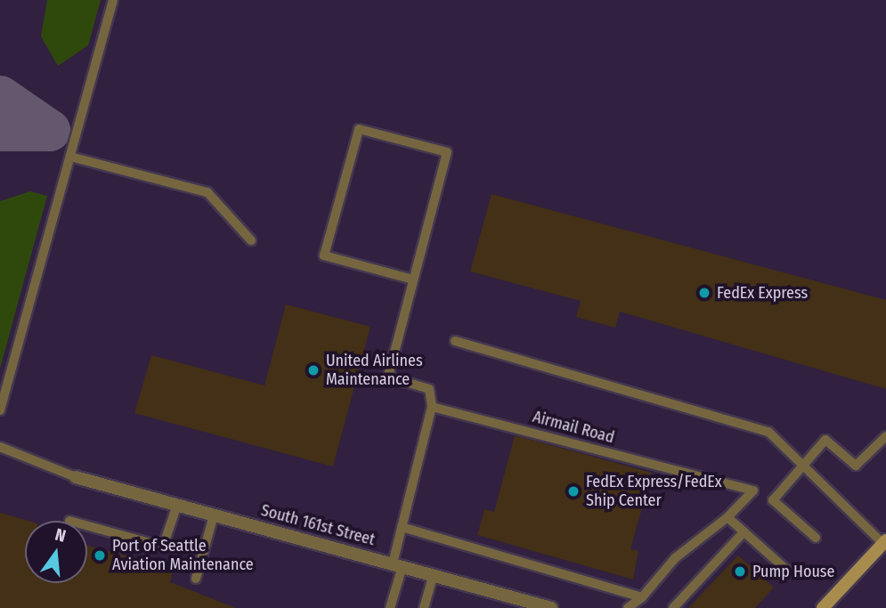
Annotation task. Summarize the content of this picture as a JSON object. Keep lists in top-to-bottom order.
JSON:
{
  "streets": {
    "street": ["South 161st Street"],
    "lane": ["Airmail Road"]
  },
  "places": [
    "FedEx Express",
    "United Airlines Maintenance",
    "FedEx Express/FedEx Ship Center",
    "Port of Seattle Aviation Maintenance",
    "Pump House"
  ],
  "north": "top"
}
